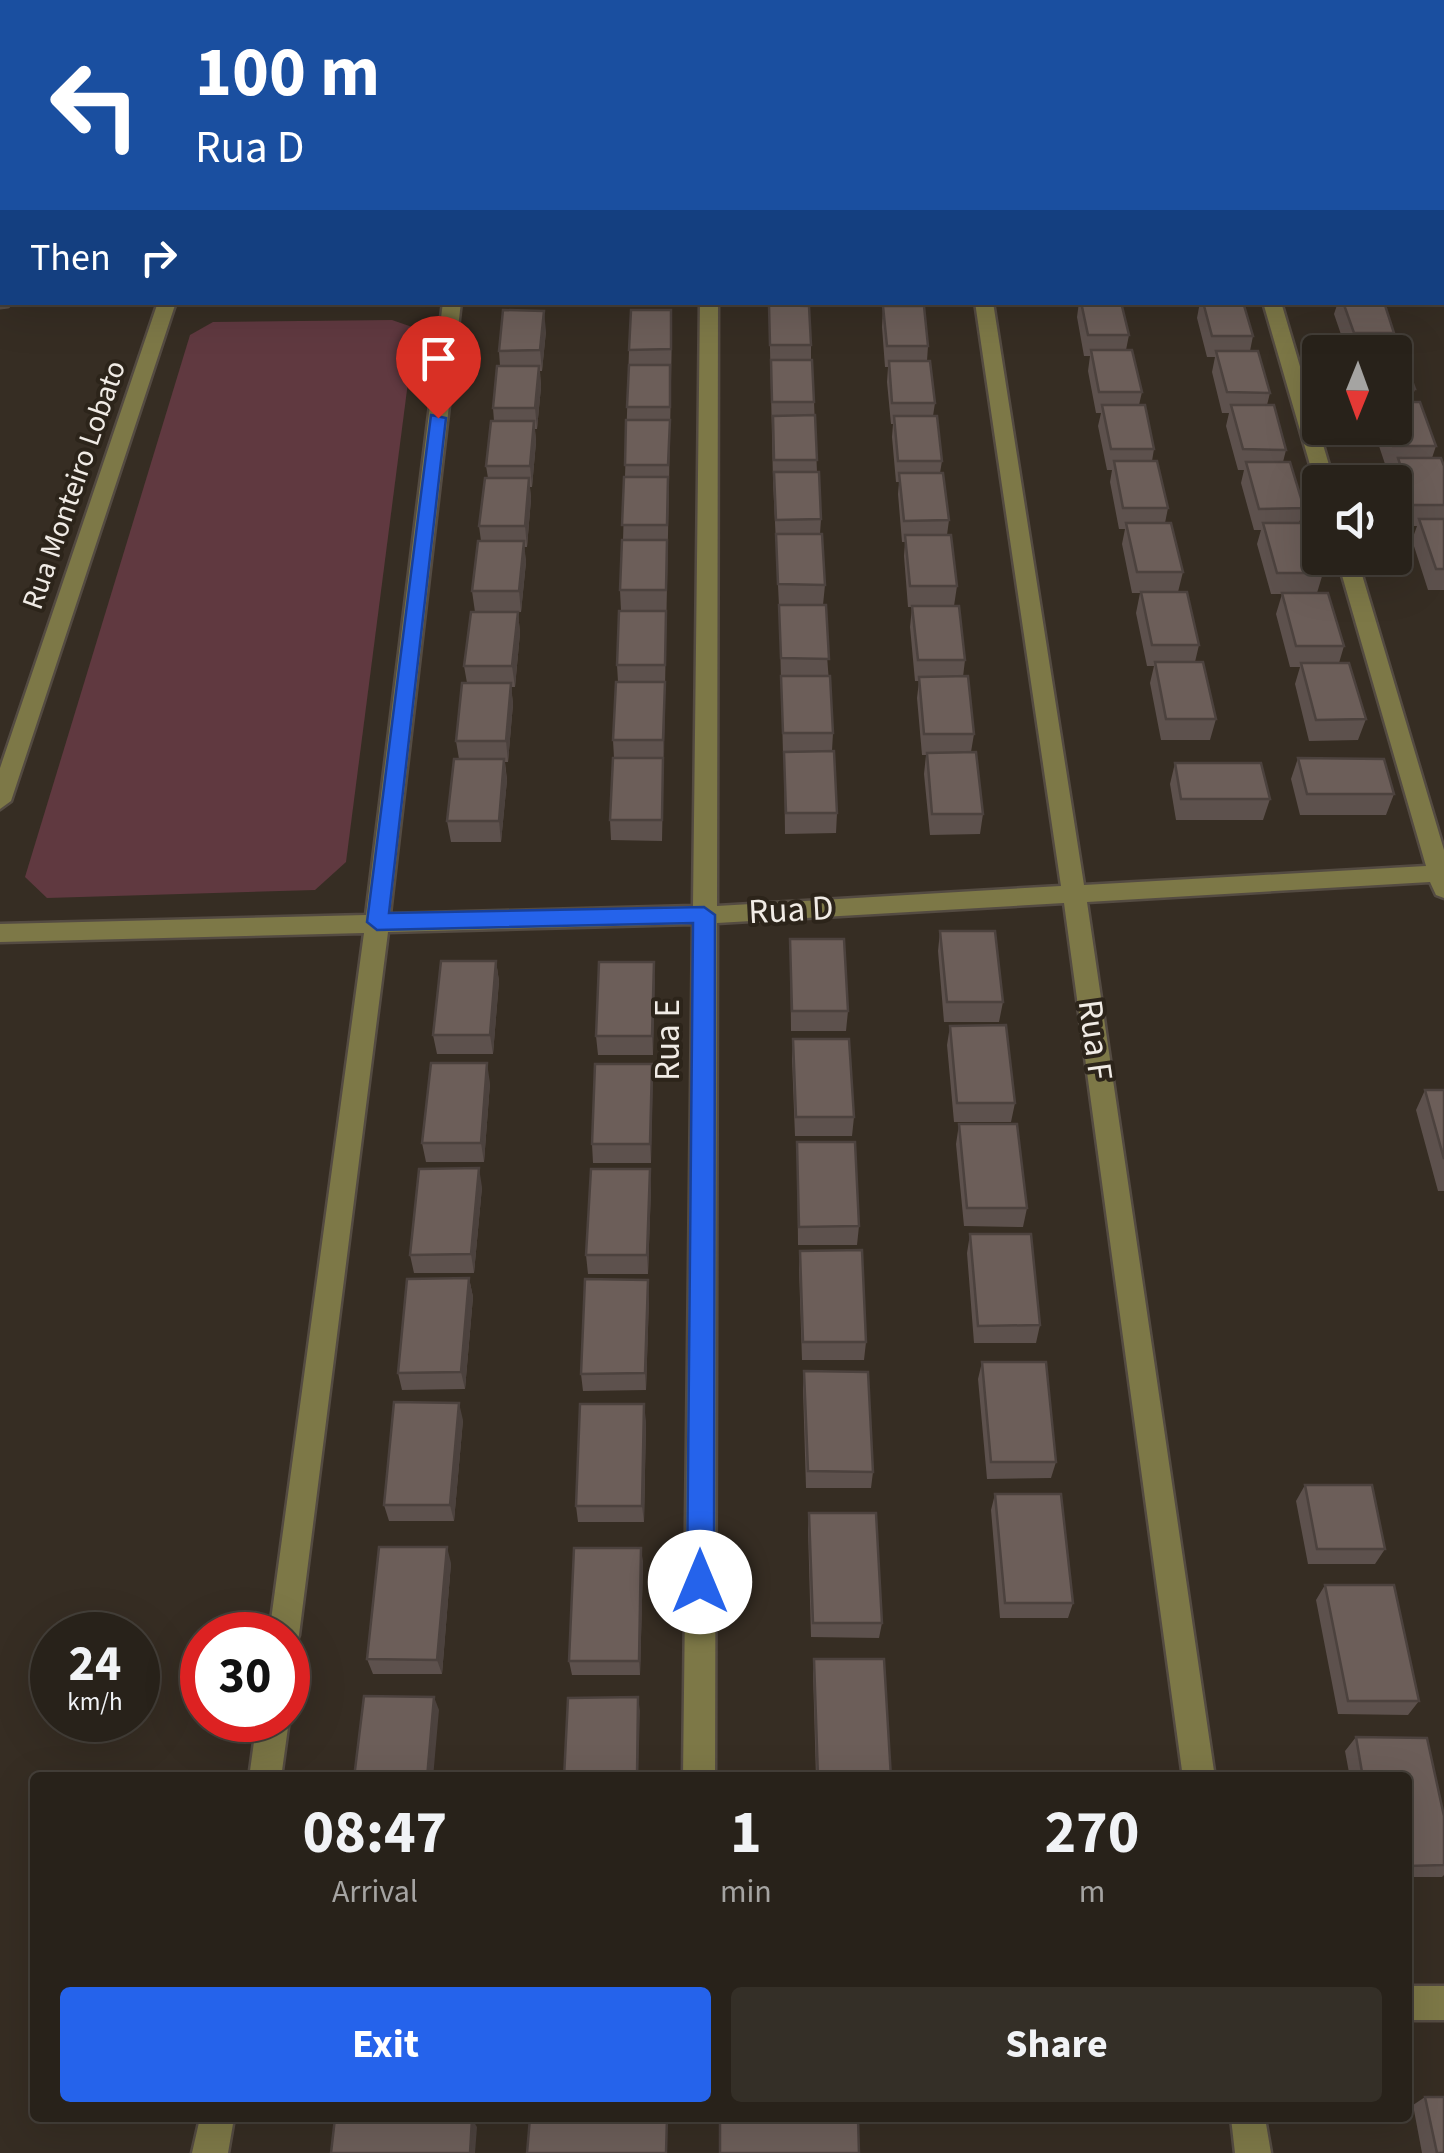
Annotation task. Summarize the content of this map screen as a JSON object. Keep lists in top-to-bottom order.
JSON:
{
  "streets": {
    "street": [
      "Rua Monteiro Lobato",
      "Rua D",
      "Rua E",
      "Rua F"
    ]
  },
  "crossings": [
    ["Rua D", "Rua E"],
    ["Rua D", "Rua F"]
  ],
  "north": "bottom",
  "page": {
    "turn": ["100 m", "Rua D"],
    "then": "Then",
    "speed": "24 km/h",
    "limit": "30",
    "eta": [
      "08:47",
      "Arrival",
      "1",
      "min",
      "270",
      "m"
    ],
    "buttons": ["Exit", "Share"]
  }
}
